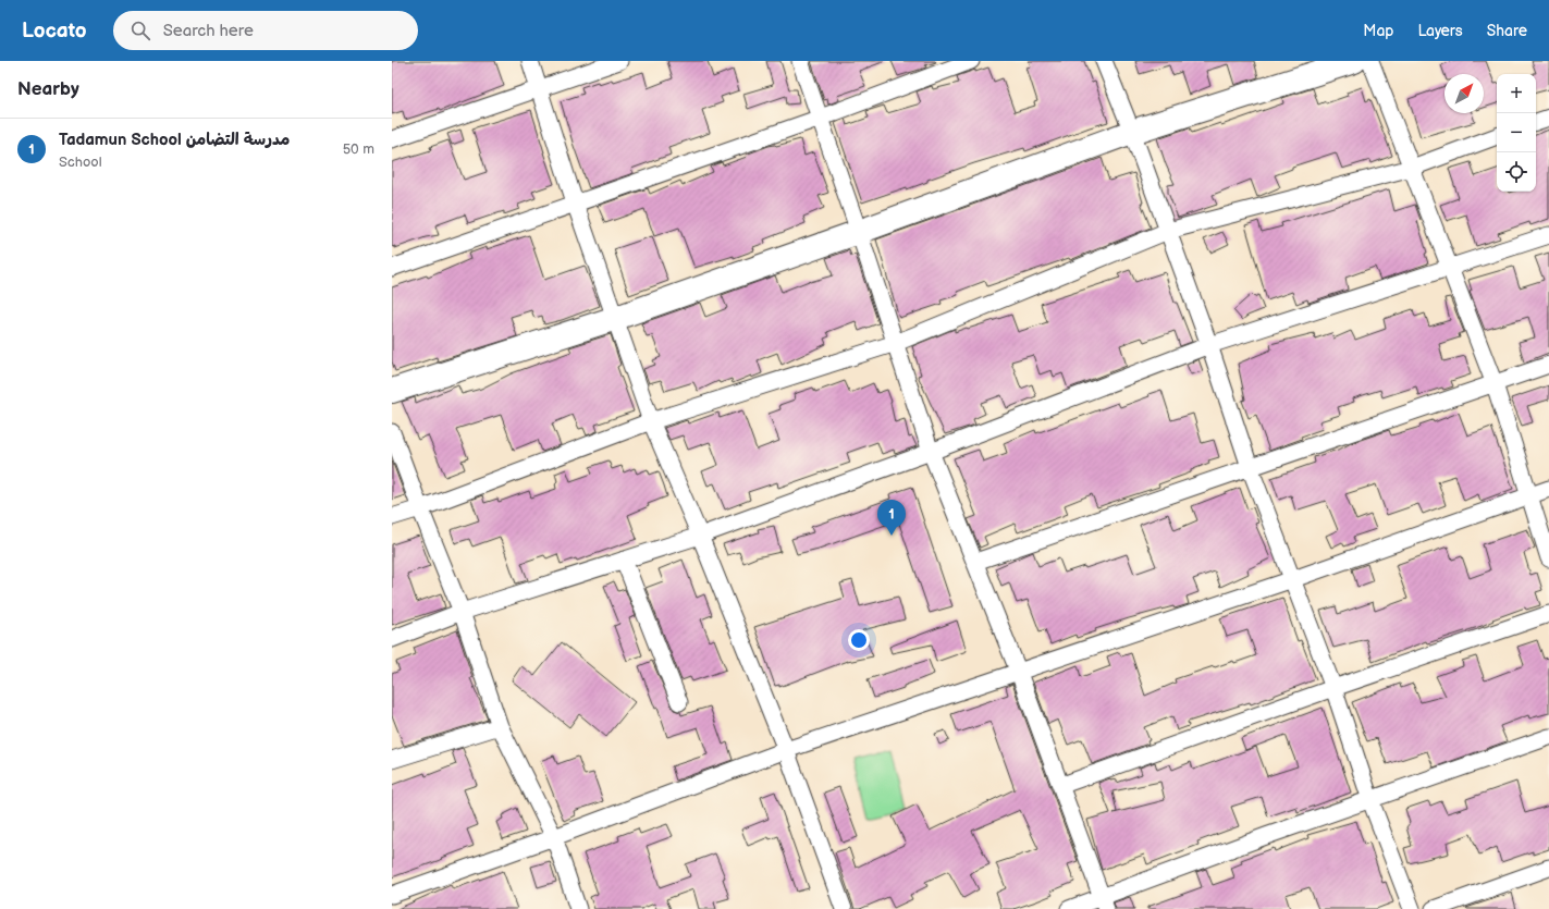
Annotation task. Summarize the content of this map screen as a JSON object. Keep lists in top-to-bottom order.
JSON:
{
  "north": "top right",
  "page": {
    "header": "Locato",
    "search": "Search here",
    "nav": ["Map", "Layers", "Share"],
    "heading": "Nearby",
    "map_buttons": ["+", "−"],
    "list": [
      {
        "mark": "1",
        "name": "Tadamun School مدرسة التضامن",
        "note": "School",
        "value": "50 m"
      }
    ],
    "pins": "1"
  }
}
